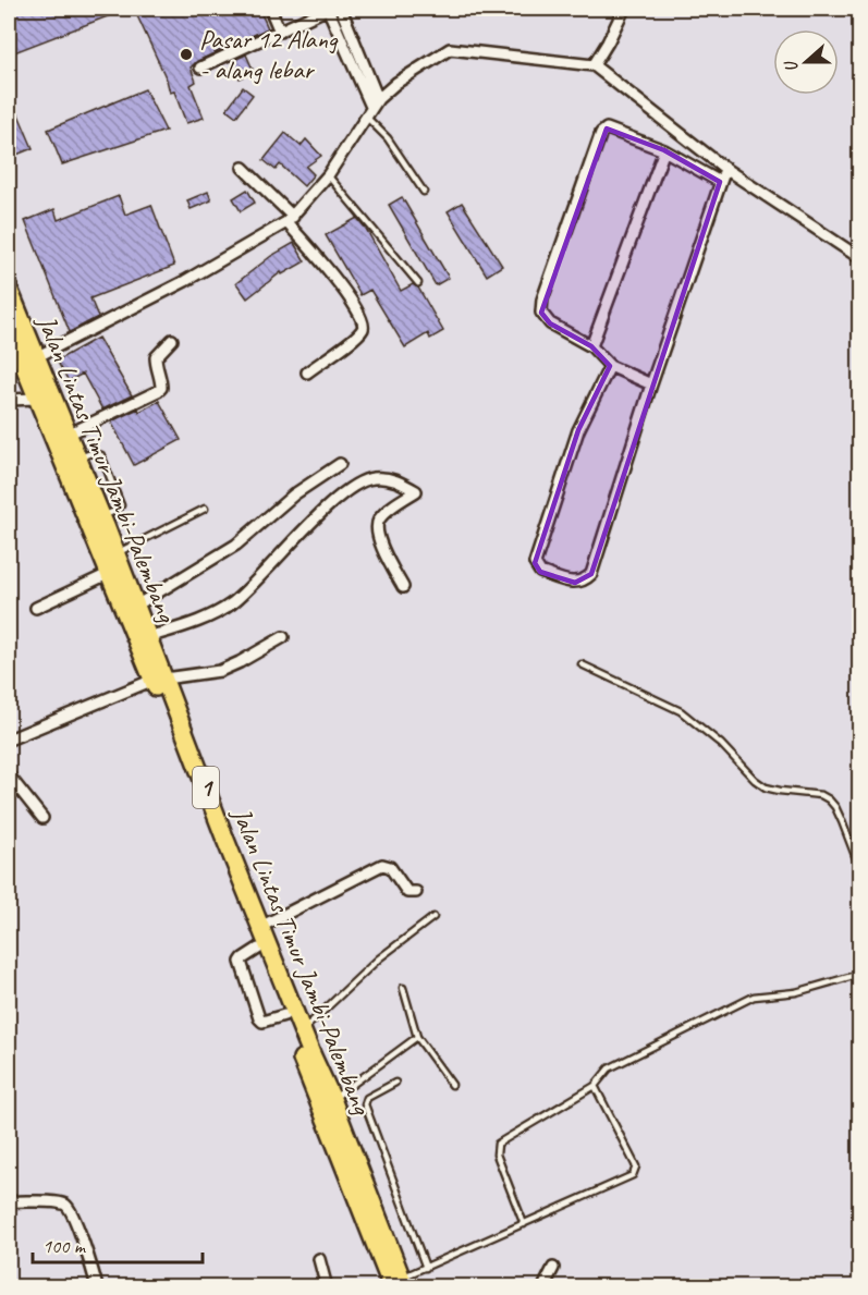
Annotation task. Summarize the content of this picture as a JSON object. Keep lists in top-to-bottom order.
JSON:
{
  "streets": {
    "highway": ["Jalan Lintas Timur Jambi-Palembang", "1"]
  },
  "places": ["Pasar 12 Alang - alang lebar"],
  "scale_bar": "100 m",
  "north": "left"
}
